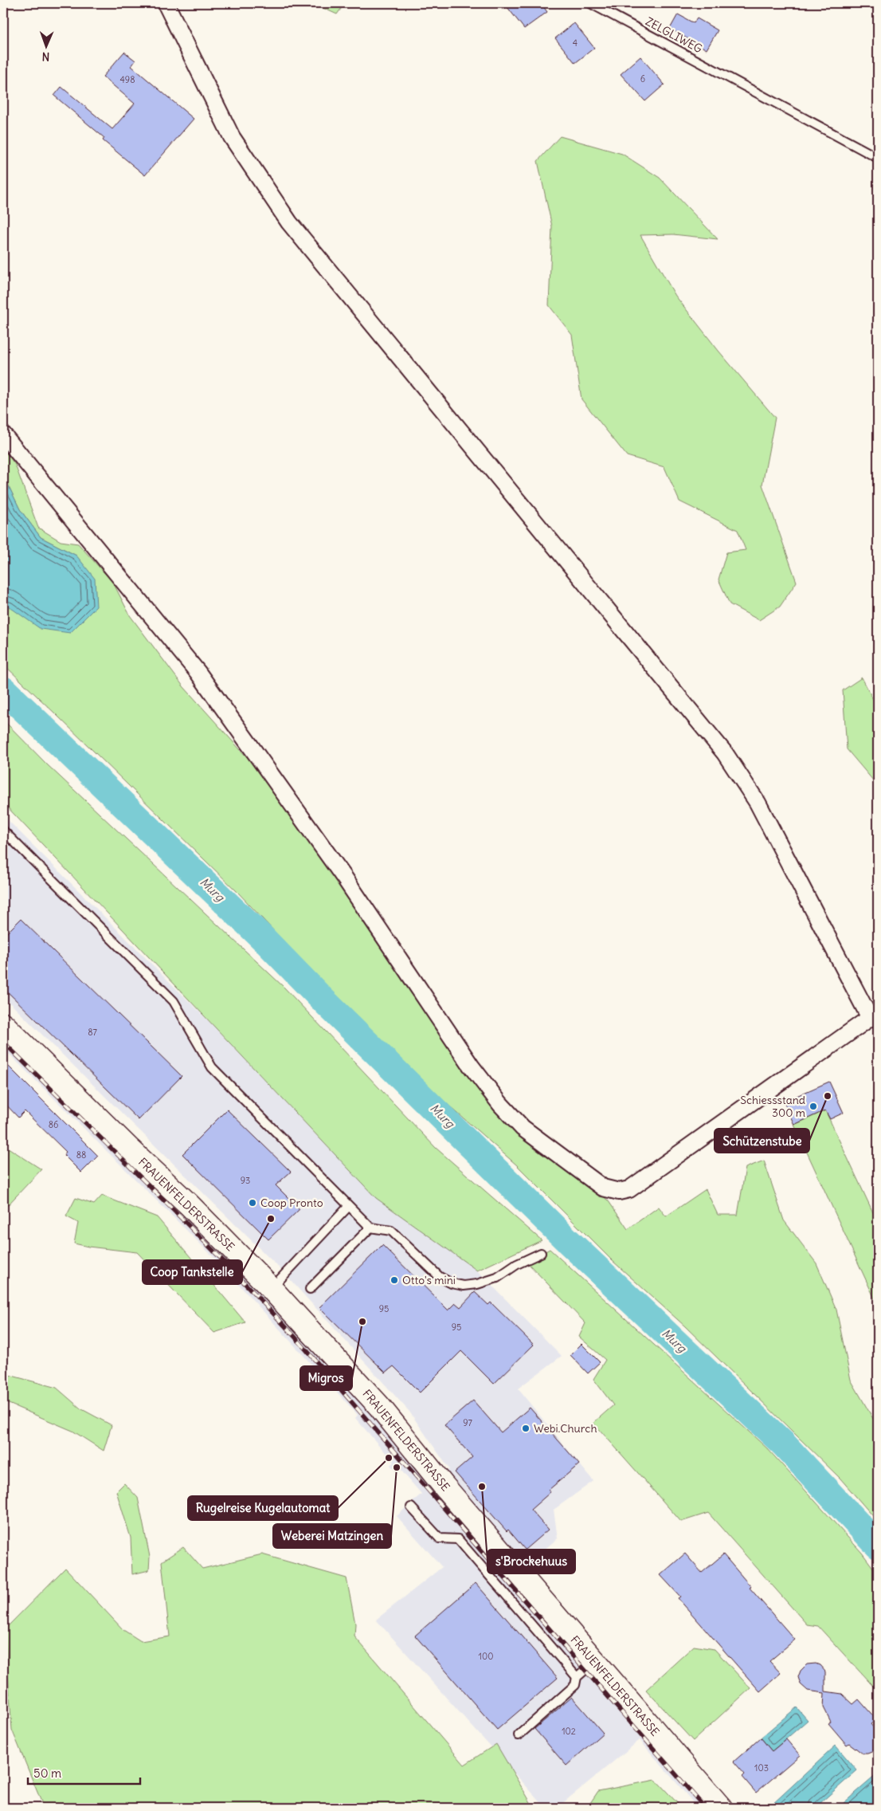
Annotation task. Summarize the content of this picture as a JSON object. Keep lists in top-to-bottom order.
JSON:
{
  "streets": {
    "main road": ["FRAUENFELDERSTRASSE"],
    "lane": ["ZELGLIWEG"]
  },
  "water": ["Murg"],
  "places": [
    "Schützenstube",
    "Schiessstand 300 m",
    "Coop Pronto",
    "Coop Tankstelle",
    "Otto's mini",
    "Migros",
    "Webi.Church",
    "Rugelreise Kugelautomat",
    "Weberei Matzingen",
    "s'Brockehuus"
  ],
  "house_numbers": [
    "4",
    "6",
    "498",
    "87",
    "86",
    "88",
    "93",
    "95",
    "95",
    "97",
    "100",
    "102",
    "103"
  ],
  "scale_bar": "50 m",
  "north": "bottom"
}
